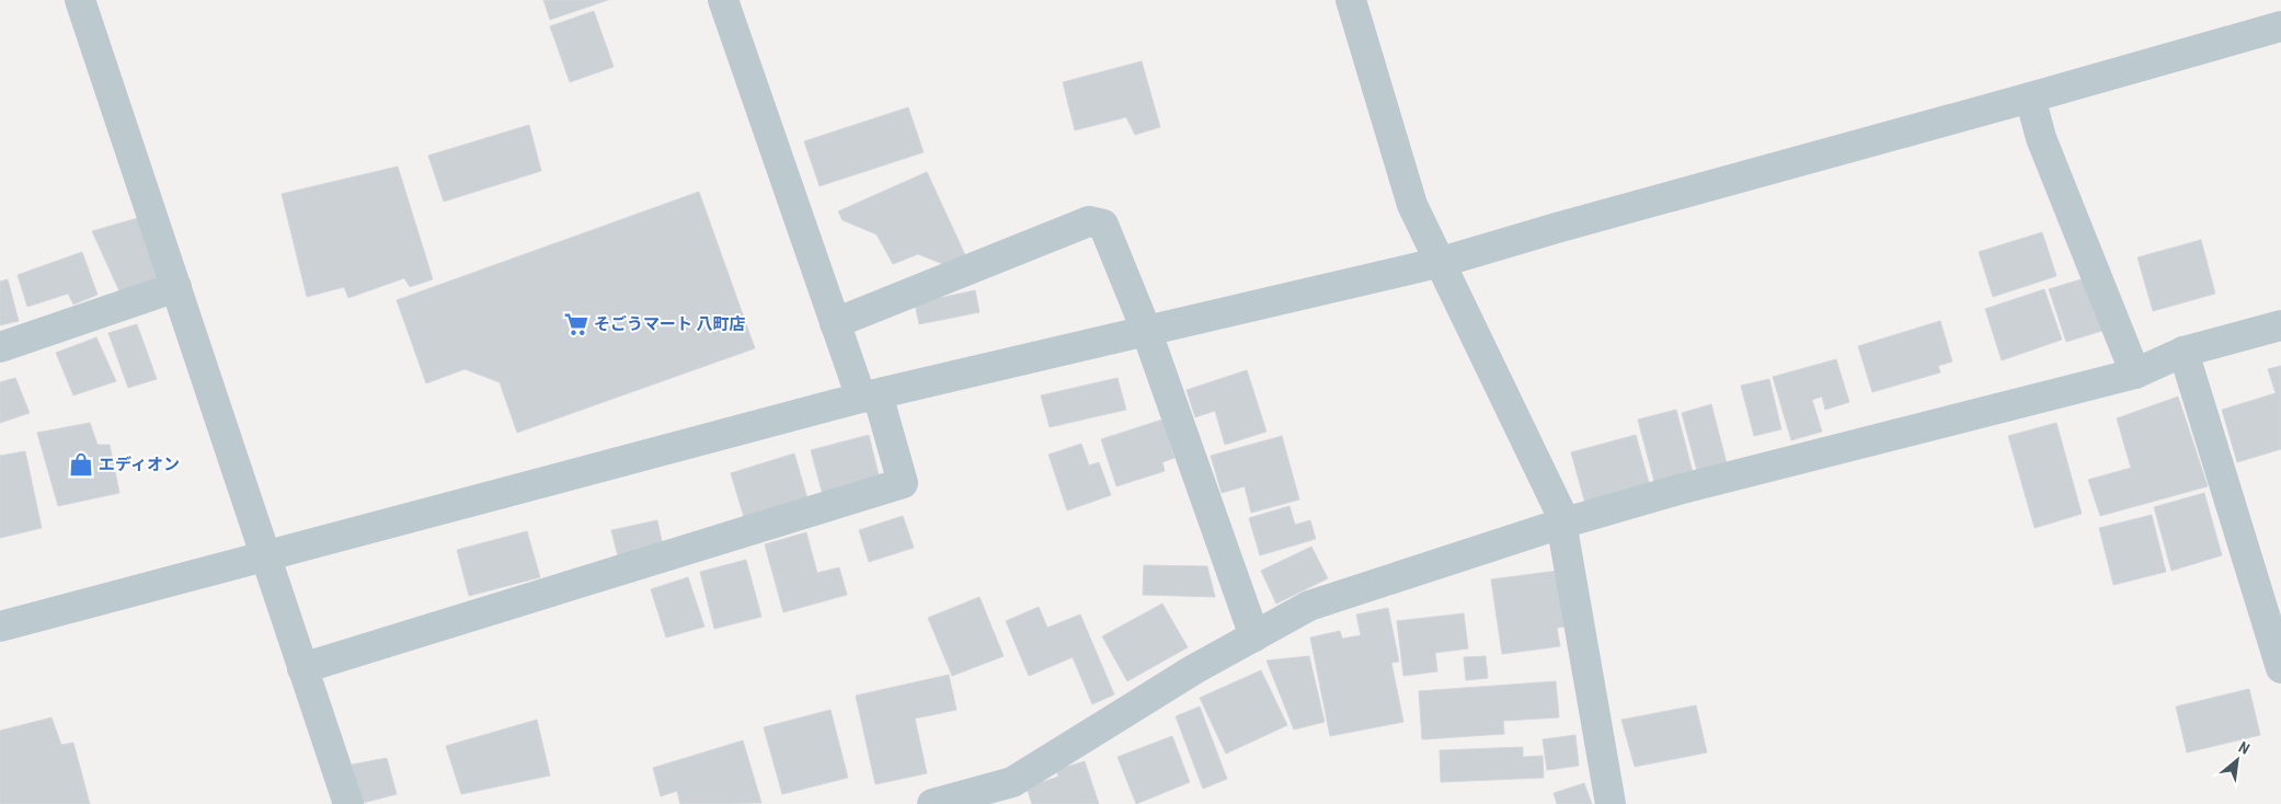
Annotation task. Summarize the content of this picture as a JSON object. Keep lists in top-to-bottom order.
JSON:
{
  "places": {
    "supermarket": ["そごうマート 八町店"],
    "shop": ["エディオン"]
  },
  "north": "top right"
}
